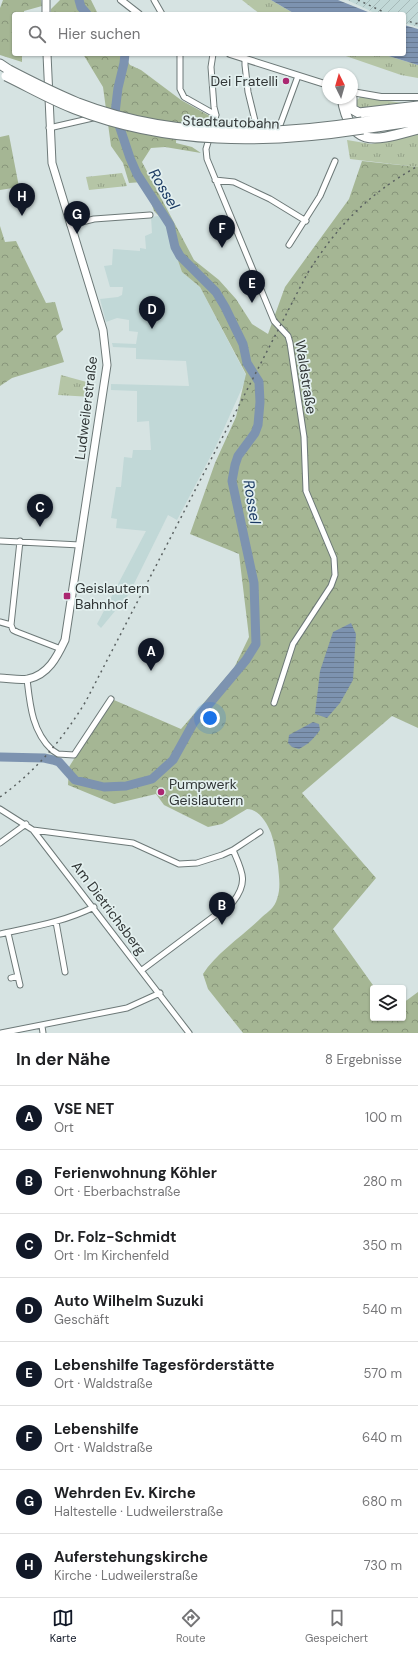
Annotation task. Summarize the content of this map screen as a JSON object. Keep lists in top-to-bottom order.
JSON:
{
  "streets": {
    "highway": ["Stadtautobahn"],
    "main road": ["Ludweilerstraße"],
    "street": ["Waldstraße", "Am Dietrichsberg"]
  },
  "water": ["Rossel"],
  "places": {
    "other": ["Dei Fratelli", "Pumpwerk Geislautern"],
    "transit": ["Geislautern Bahnhof"]
  },
  "north": "top",
  "page": {
    "search": "Hier suchen",
    "pins": [
      "H",
      "G",
      "F",
      "E",
      "D",
      "C",
      "A",
      "B"
    ],
    "heading": ["In der Nähe", "8 Ergebnisse"],
    "list": [
      {
        "mark": "A",
        "name": "VSE NET",
        "note": "Ort",
        "value": "100 m"
      },
      {
        "mark": "B",
        "name": "Ferienwohnung Köhler",
        "note": "Ort · Eberbachstraße",
        "value": "280 m"
      },
      {
        "mark": "C",
        "name": "Dr. Folz-Schmidt",
        "note": "Ort · Im Kirchenfeld",
        "value": "350 m"
      },
      {
        "mark": "D",
        "name": "Auto Wilhelm Suzuki",
        "note": "Geschäft",
        "value": "540 m"
      },
      {
        "mark": "E",
        "name": "Lebenshilfe Tagesförderstätte",
        "note": "Ort · Waldstraße",
        "value": "570 m"
      },
      {
        "mark": "F",
        "name": "Lebenshilfe",
        "note": "Ort · Waldstraße",
        "value": "640 m"
      },
      {
        "mark": "G",
        "name": "Wehrden Ev. Kirche",
        "note": "Haltestelle · Ludweilerstraße",
        "value": "680 m"
      },
      {
        "mark": "H",
        "name": "Auferstehungskirche",
        "note": "Kirche · Ludweilerstraße",
        "value": "730 m"
      }
    ],
    "nav": ["Karte", "Route", "Gespeichert"]
  }
}
